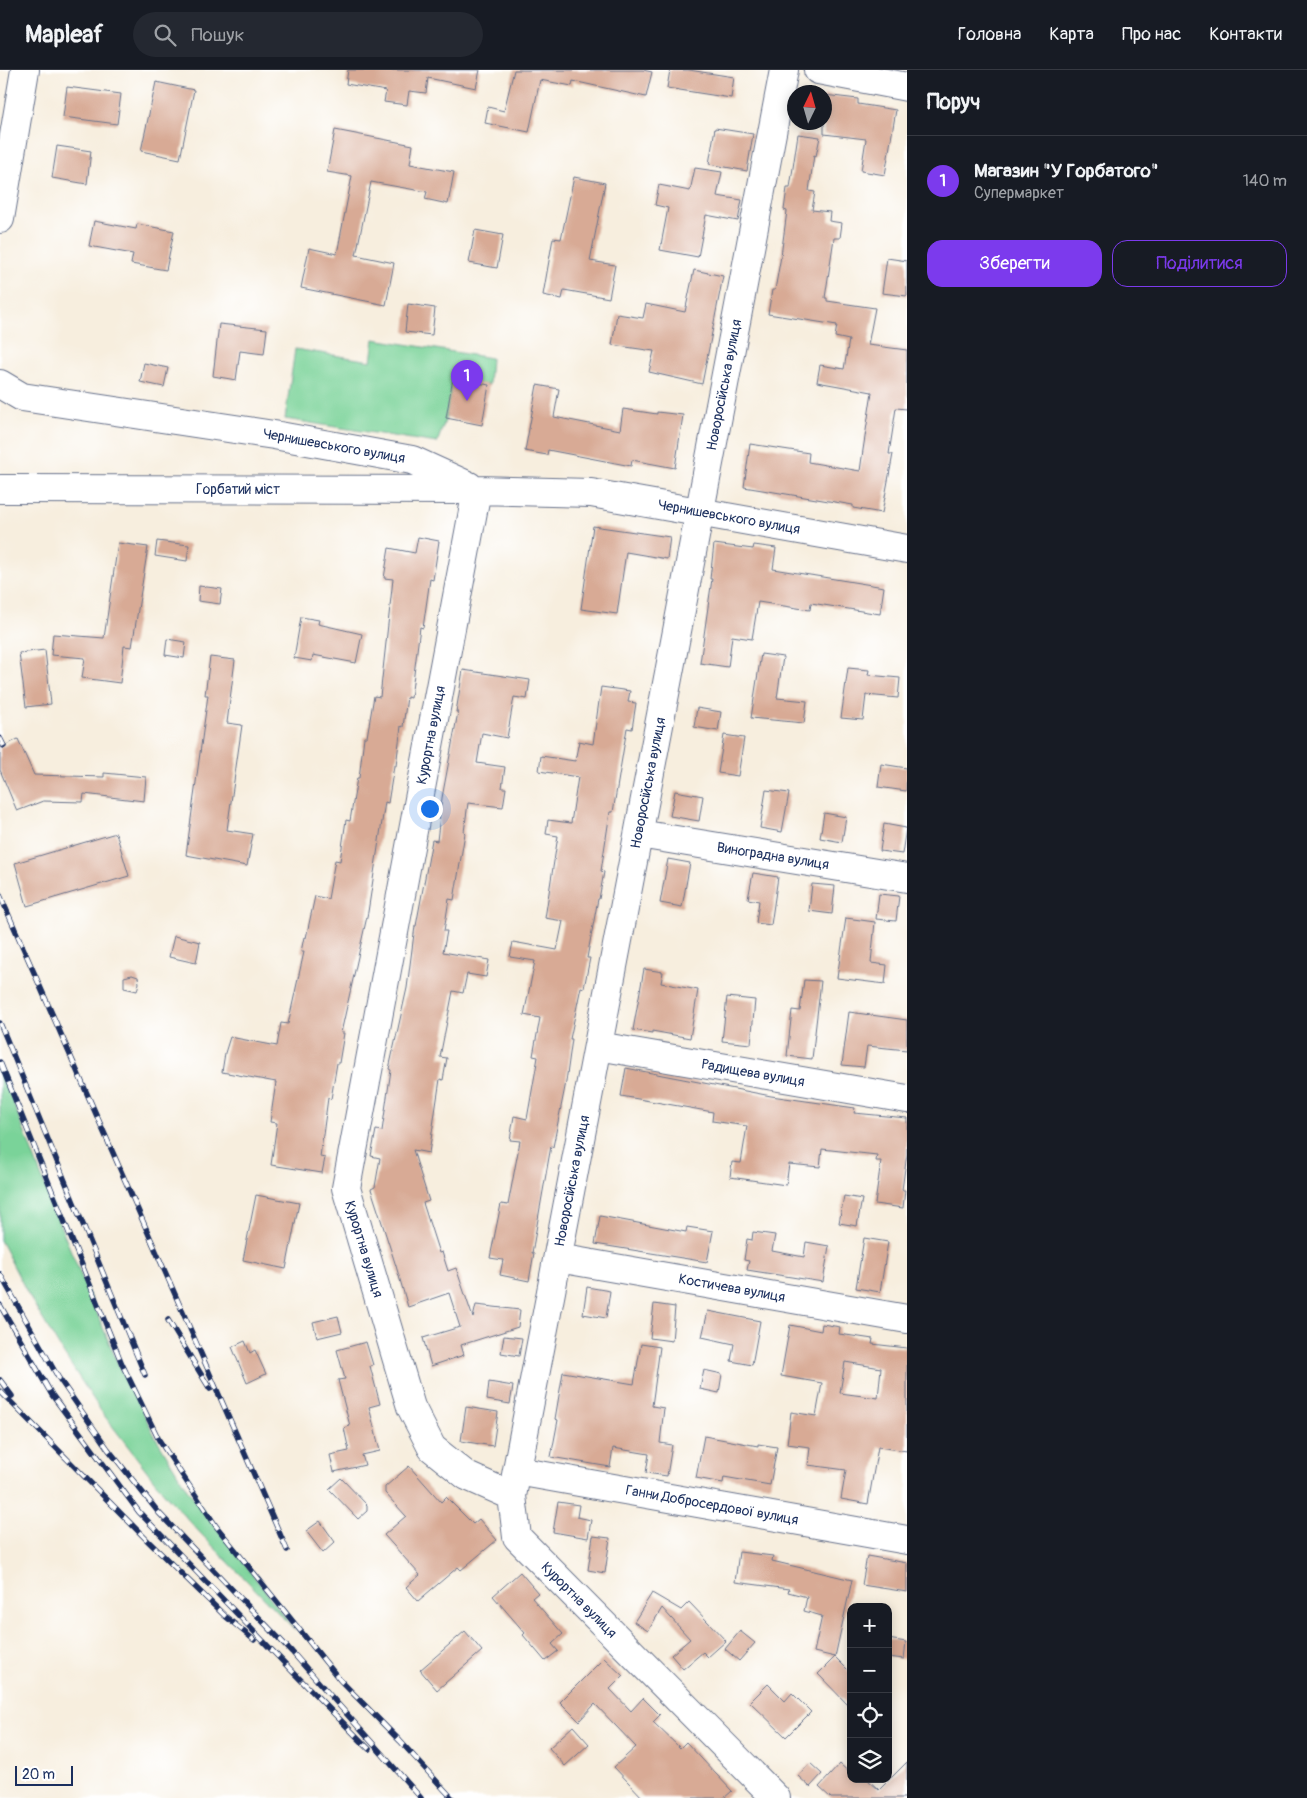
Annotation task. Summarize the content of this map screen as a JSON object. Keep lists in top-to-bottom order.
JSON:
{
  "streets": {
    "street": [
      "Новоросійська вулиця",
      "Чернишевського вулиця",
      "Горбатий міст",
      "Курортна вулиця",
      "Виноградна вулиця",
      "Радищева вулиця",
      "Костичева вулиця",
      "Ганни Добросердової вулиця"
    ]
  },
  "crossings": [
    ["Новоросійська вулиця", "Чернишевського вулиця"],
    ["Новоросійська вулиця", "Курортна вулиця"],
    ["Новоросійська вулиця", "Виноградна вулиця"],
    ["Новоросійська вулиця", "Радищева вулиця"],
    ["Новоросійська вулиця", "Костичева вулиця"],
    ["Новоросійська вулиця", "Ганни Добросердової вулиця"],
    ["Чернишевського вулиця", "Горбатий міст"],
    ["Чернишевського вулиця", "Курортна вулиця"],
    ["Горбатий міст", "Курортна вулиця"],
    ["Курортна вулиця", "Ганни Добросердової вулиця"]
  ],
  "scale_bar": "20 m",
  "north": "top",
  "page": {
    "header": "Mapleaf",
    "search": "Пошук",
    "nav": [
      "Головна",
      "Карта",
      "Про нас",
      "Контакти"
    ],
    "heading": "Поруч",
    "list": [
      {
        "mark": "1",
        "name": "Магазин \"У Горбатого\"",
        "note": "Супермаркет",
        "value": "140 m"
      }
    ],
    "buttons": ["Зберегти", "Поділитися"],
    "pins": "1",
    "map_buttons": ["+", "−"],
    "scale": "20 m"
  }
}
